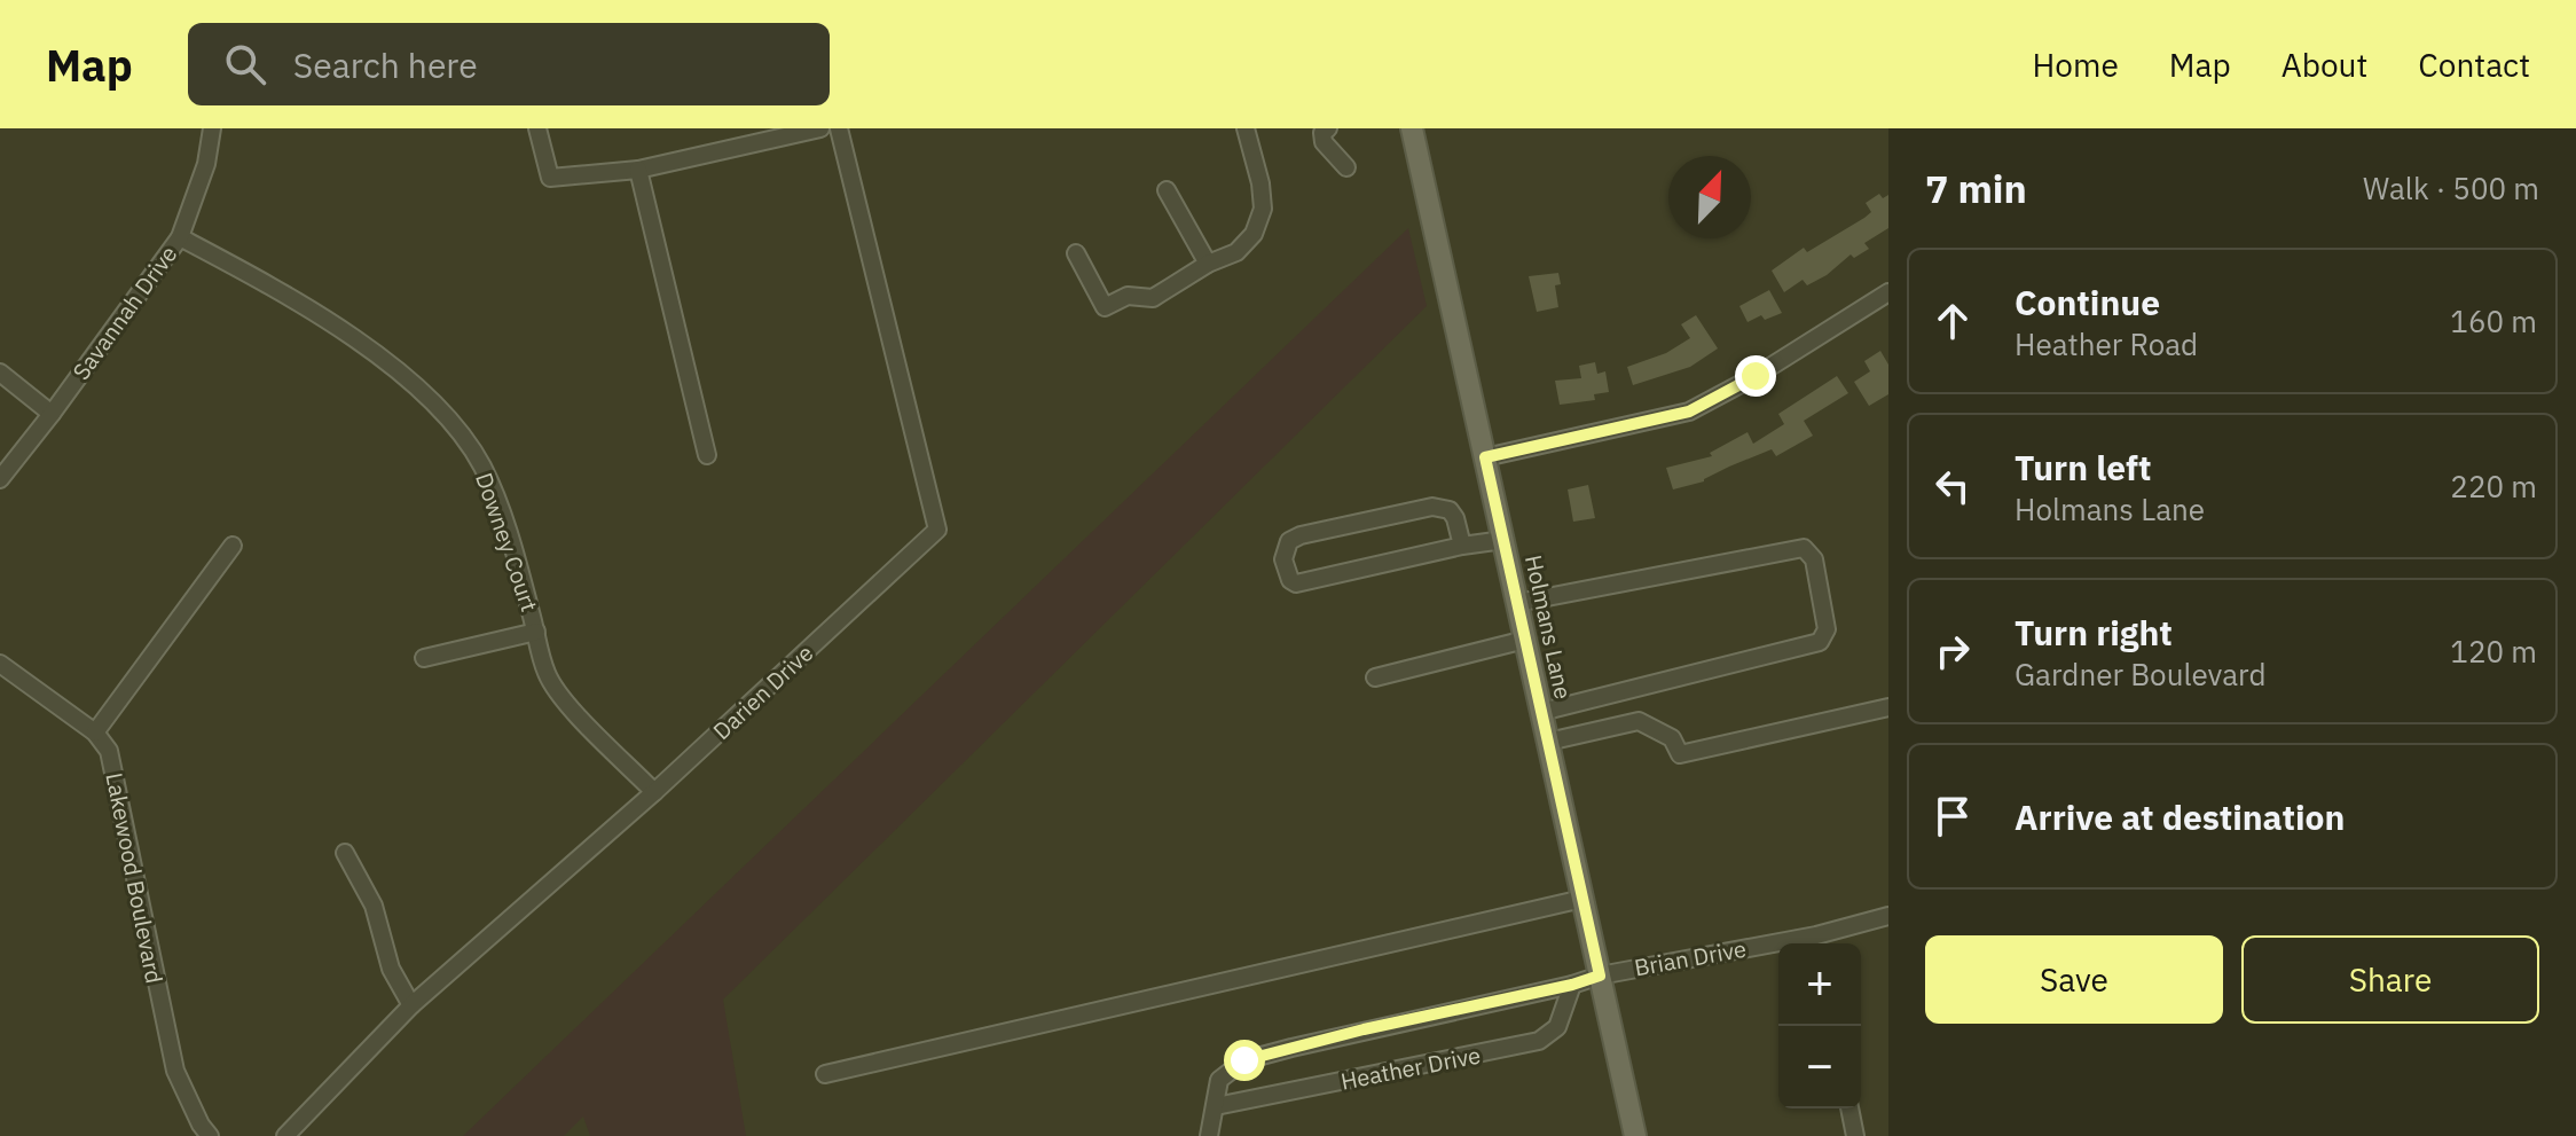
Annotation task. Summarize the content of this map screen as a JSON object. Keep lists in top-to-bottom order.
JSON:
{
  "streets": {
    "main road": ["Holmans Lane"],
    "street": [
      "Savannah Drive",
      "Downey Court",
      "Darien Drive",
      "Lakewood Boulevard",
      "Brian Drive",
      "Heather Drive"
    ]
  },
  "crossings": [
    ["Savannah Drive", "Downey Court"],
    ["Downey Court", "Darien Drive"],
    ["Holmans Lane", "Brian Drive"],
    ["Brian Drive", "Heather Drive"]
  ],
  "north": "top right",
  "page": {
    "header": "Map",
    "search": "Search here",
    "nav": [
      "Home",
      "Map",
      "About",
      "Contact"
    ],
    "heading": ["7 min", "Walk · 500 m"],
    "list": [
      ["Continue", "Heather Road", "160 m"],
      ["Turn left", "Holmans Lane", "220 m"],
      ["Turn right", "Gardner Boulevard", "120 m"],
      "Arrive at destination"
    ],
    "buttons": ["Save", "Share"],
    "map_buttons": ["+", "−"]
  }
}
